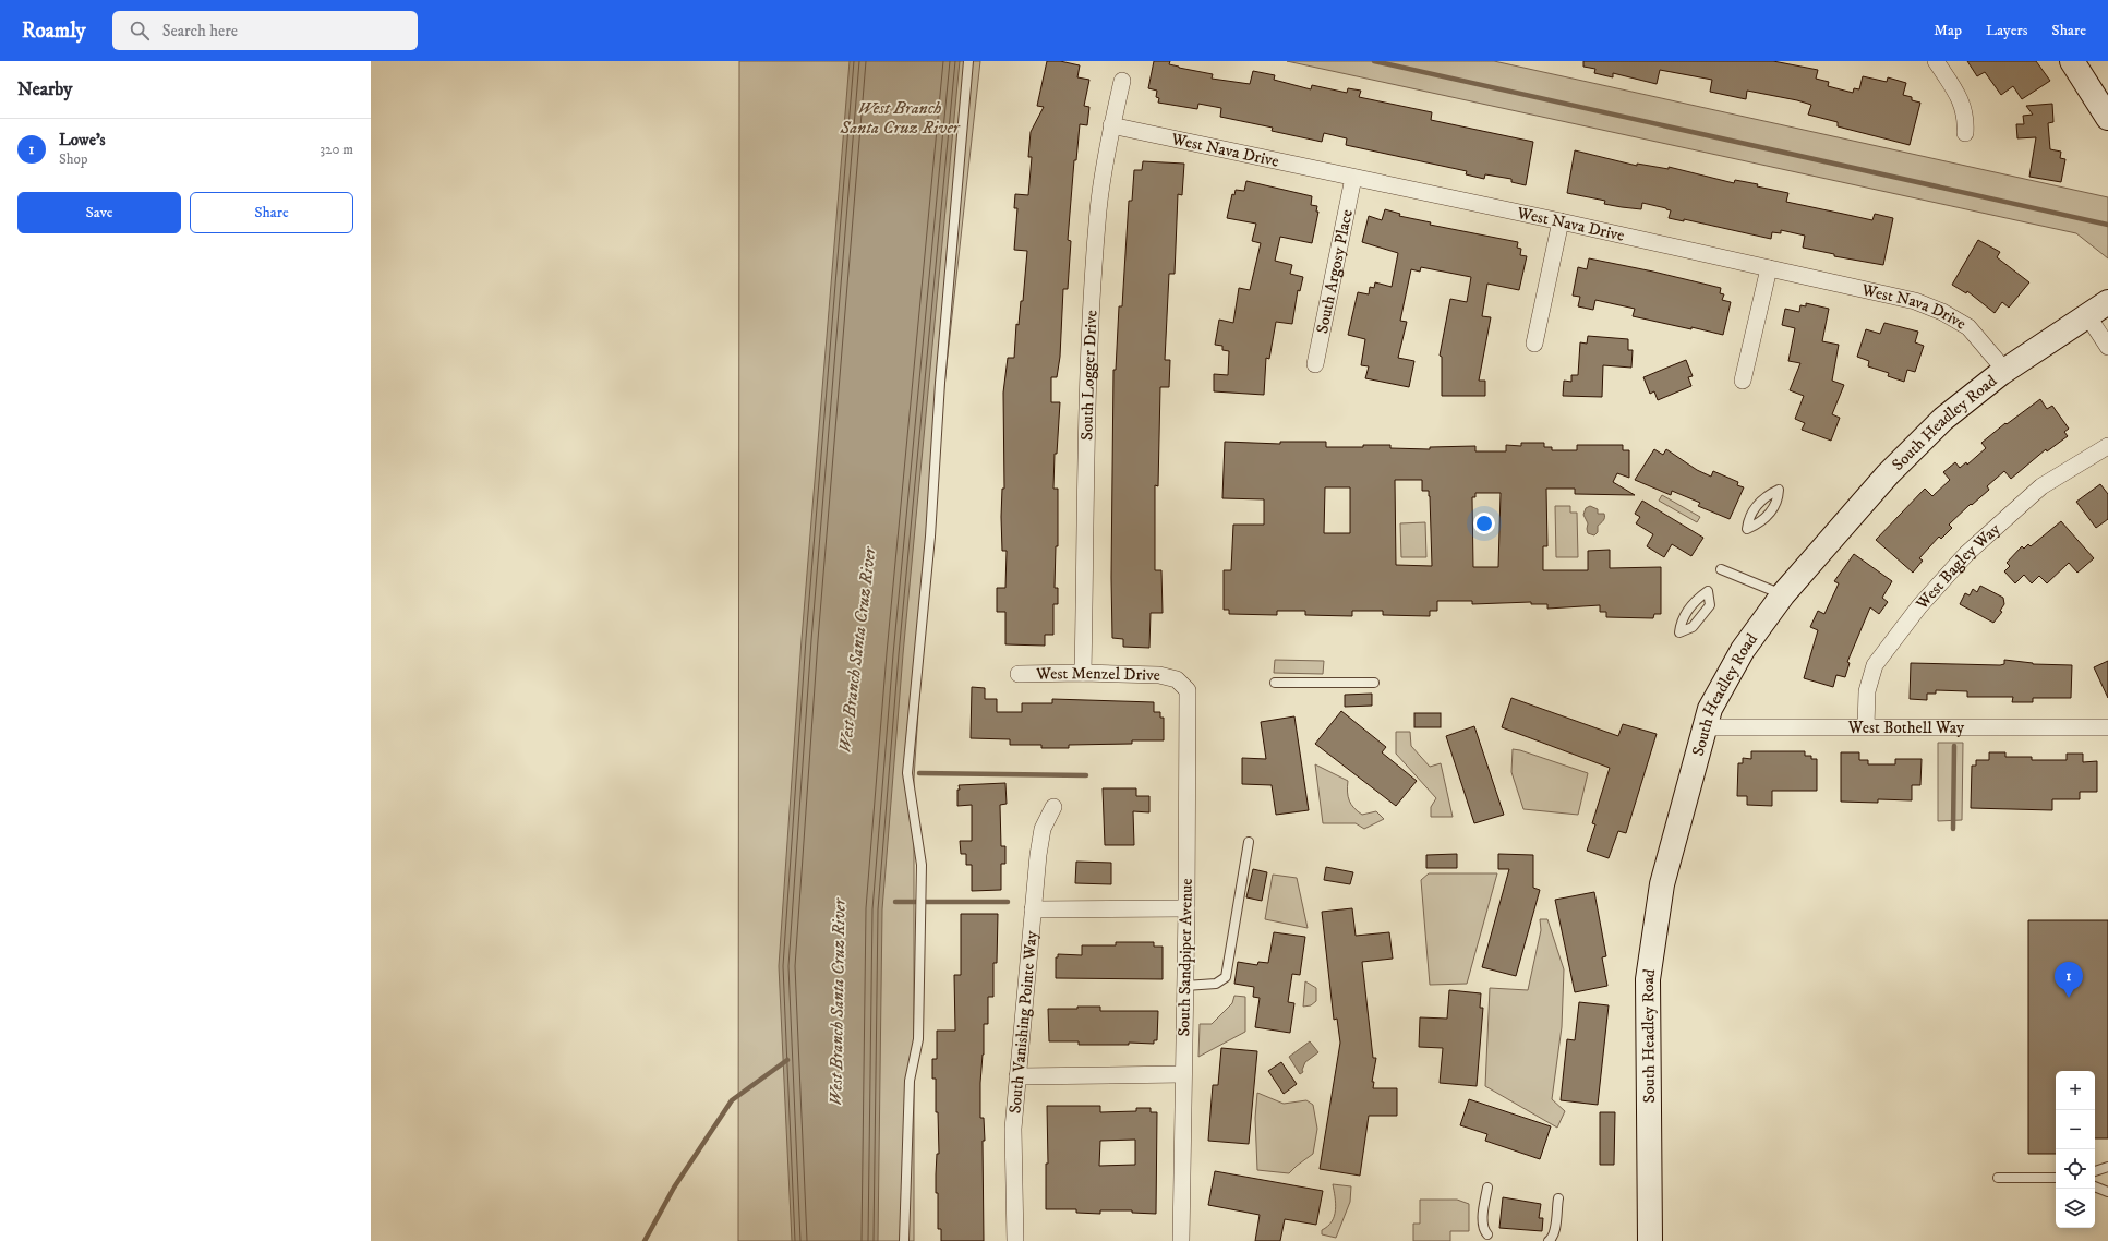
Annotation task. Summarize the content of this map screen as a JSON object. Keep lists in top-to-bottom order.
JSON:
{
  "streets": {
    "street": [
      "West Nava Drive",
      "South Argosy Place",
      "South Logger Drive",
      "South Headley Road",
      "West Bagley Way",
      "West Menzel Drive",
      "West Bothell Way",
      "South Sandpiper Avenue",
      "South Vanishing Pointe Way"
    ]
  },
  "crossings": [
    ["West Nava Drive", "South Argosy Place"],
    ["West Nava Drive", "South Logger Drive"],
    ["West Nava Drive", "South Headley Road"],
    ["South Logger Drive", "West Menzel Drive"],
    ["South Headley Road", "West Bothell Way"],
    ["West Bagley Way", "West Bothell Way"],
    ["West Menzel Drive", "South Sandpiper Avenue"]
  ],
  "water": ["West Branch Santa Cruz River"],
  "page": {
    "header": "Roamly",
    "search": "Search here",
    "nav": ["Map", "Layers", "Share"],
    "heading": "Nearby",
    "list": [
      {
        "mark": "1",
        "name": "Lowe’s",
        "note": "Shop",
        "value": "320 m"
      }
    ],
    "buttons": ["Save", "Share"],
    "pins": "1",
    "map_buttons": ["+", "−"]
  }
}
